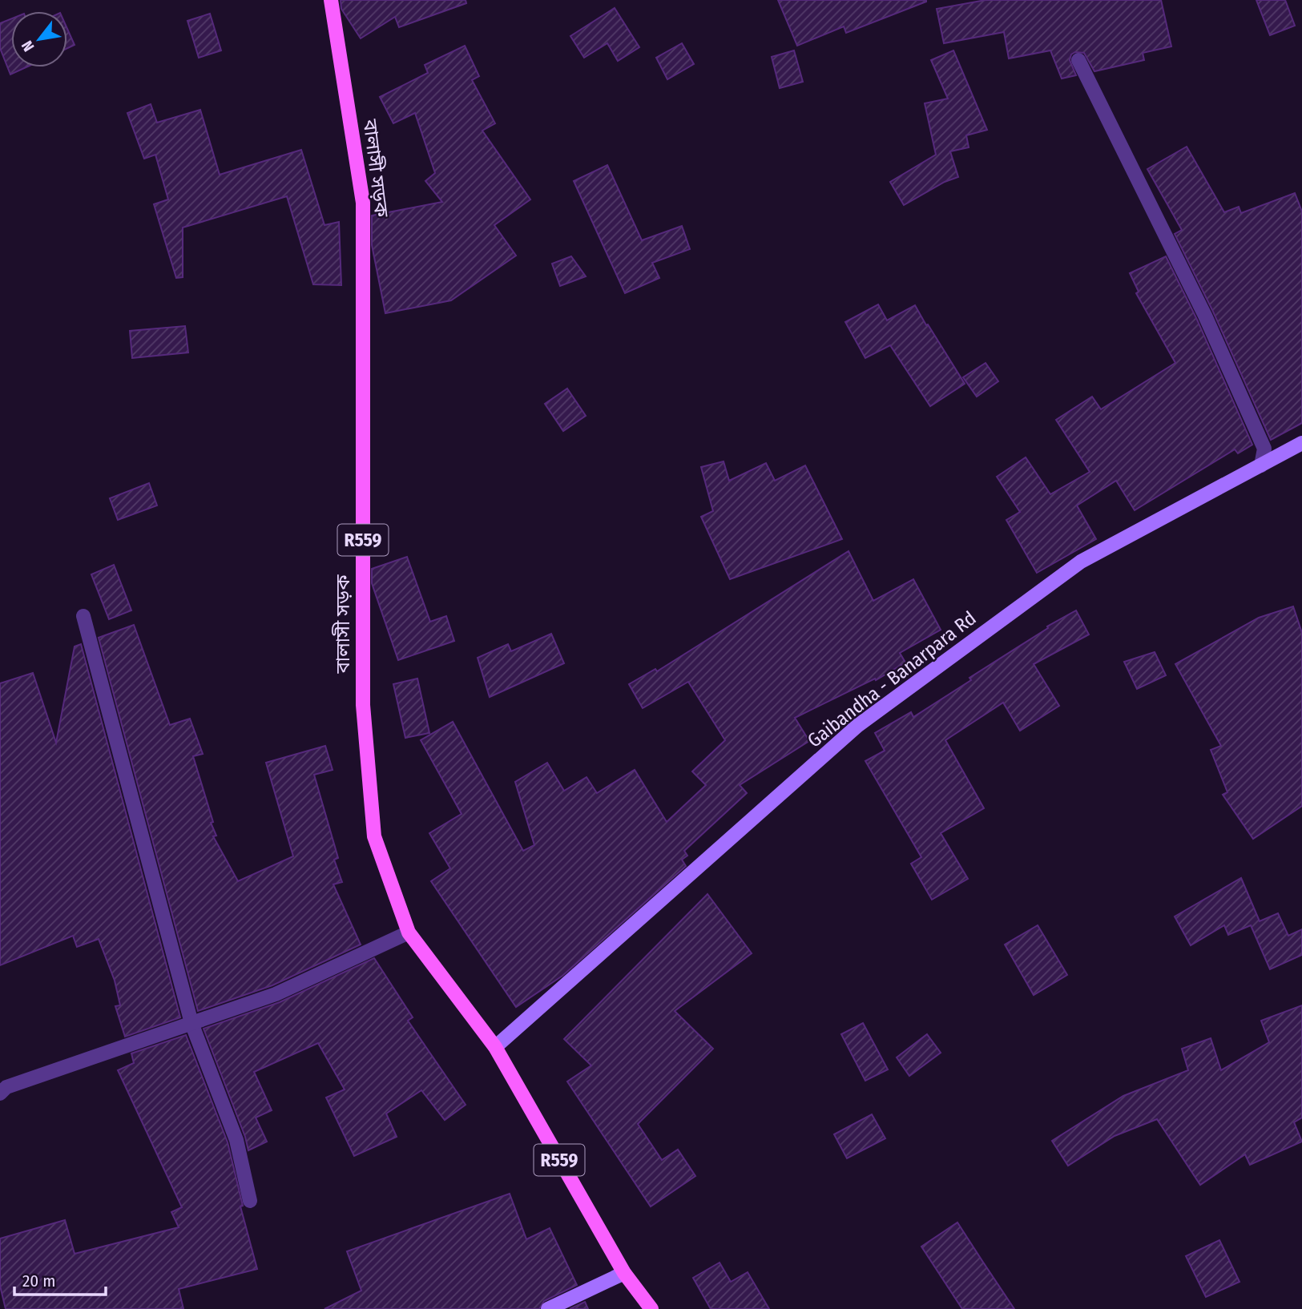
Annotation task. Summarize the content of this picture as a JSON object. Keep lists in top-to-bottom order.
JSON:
{
  "streets": {
    "main road": ["বালাসী সড়ক", "R559", "Gaibandha - Banarpara Rd"]
  },
  "crossings": [
    ["বালাসী সড়ক", "R559"],
    ["বালাসী সড়ক", "Gaibandha - Banarpara Rd"],
    ["R559", "Gaibandha - Banarpara Rd"]
  ],
  "scale_bar": "20 m",
  "north": "bottom left"
}
